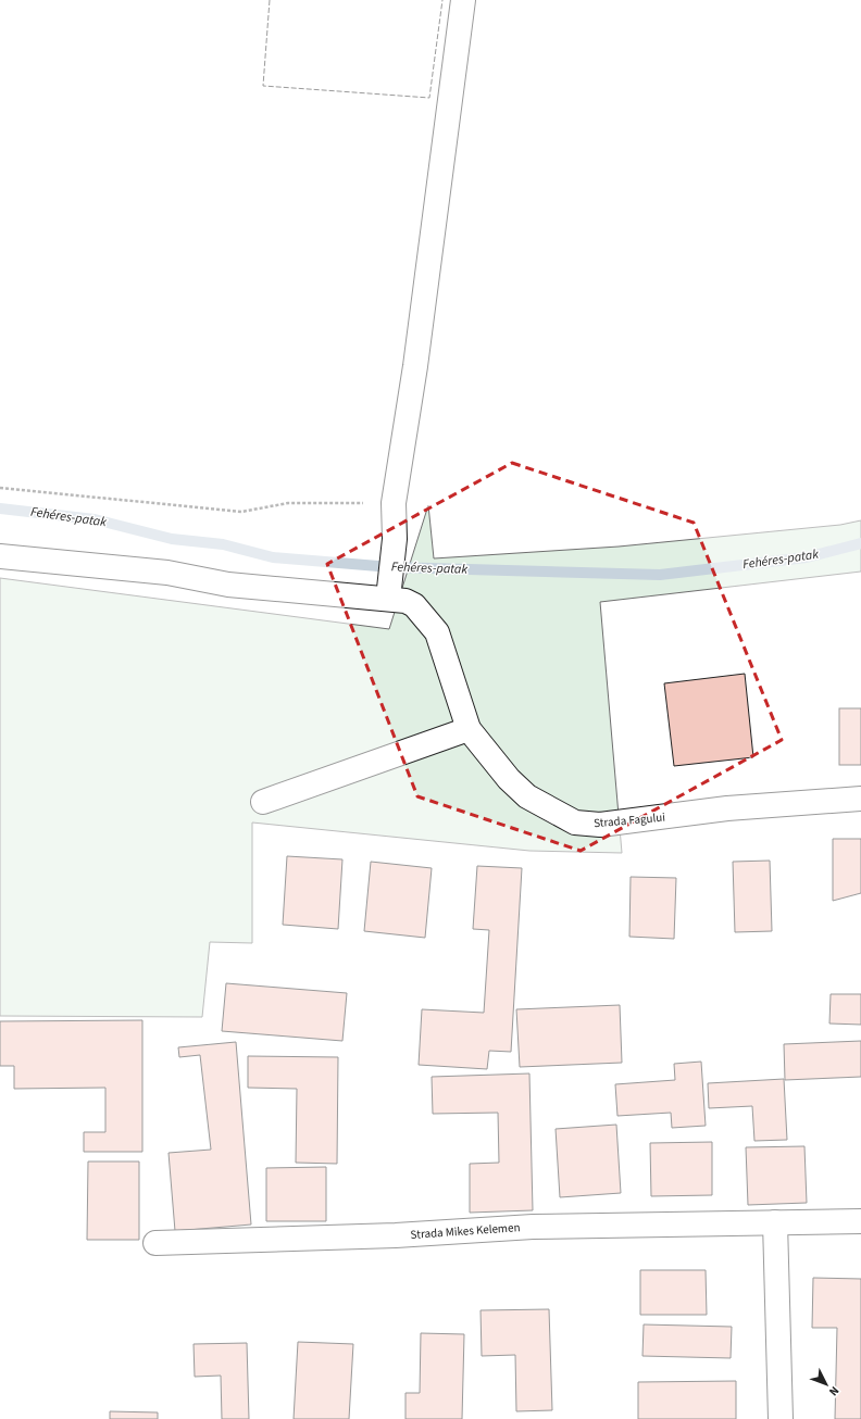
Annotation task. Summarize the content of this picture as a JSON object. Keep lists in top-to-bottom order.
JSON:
{
  "streets": {
    "street": ["Strada Fagului", "Strada Mikes Kelemen"]
  },
  "water": ["Fehéres-patak"],
  "north": "bottom right"
}
